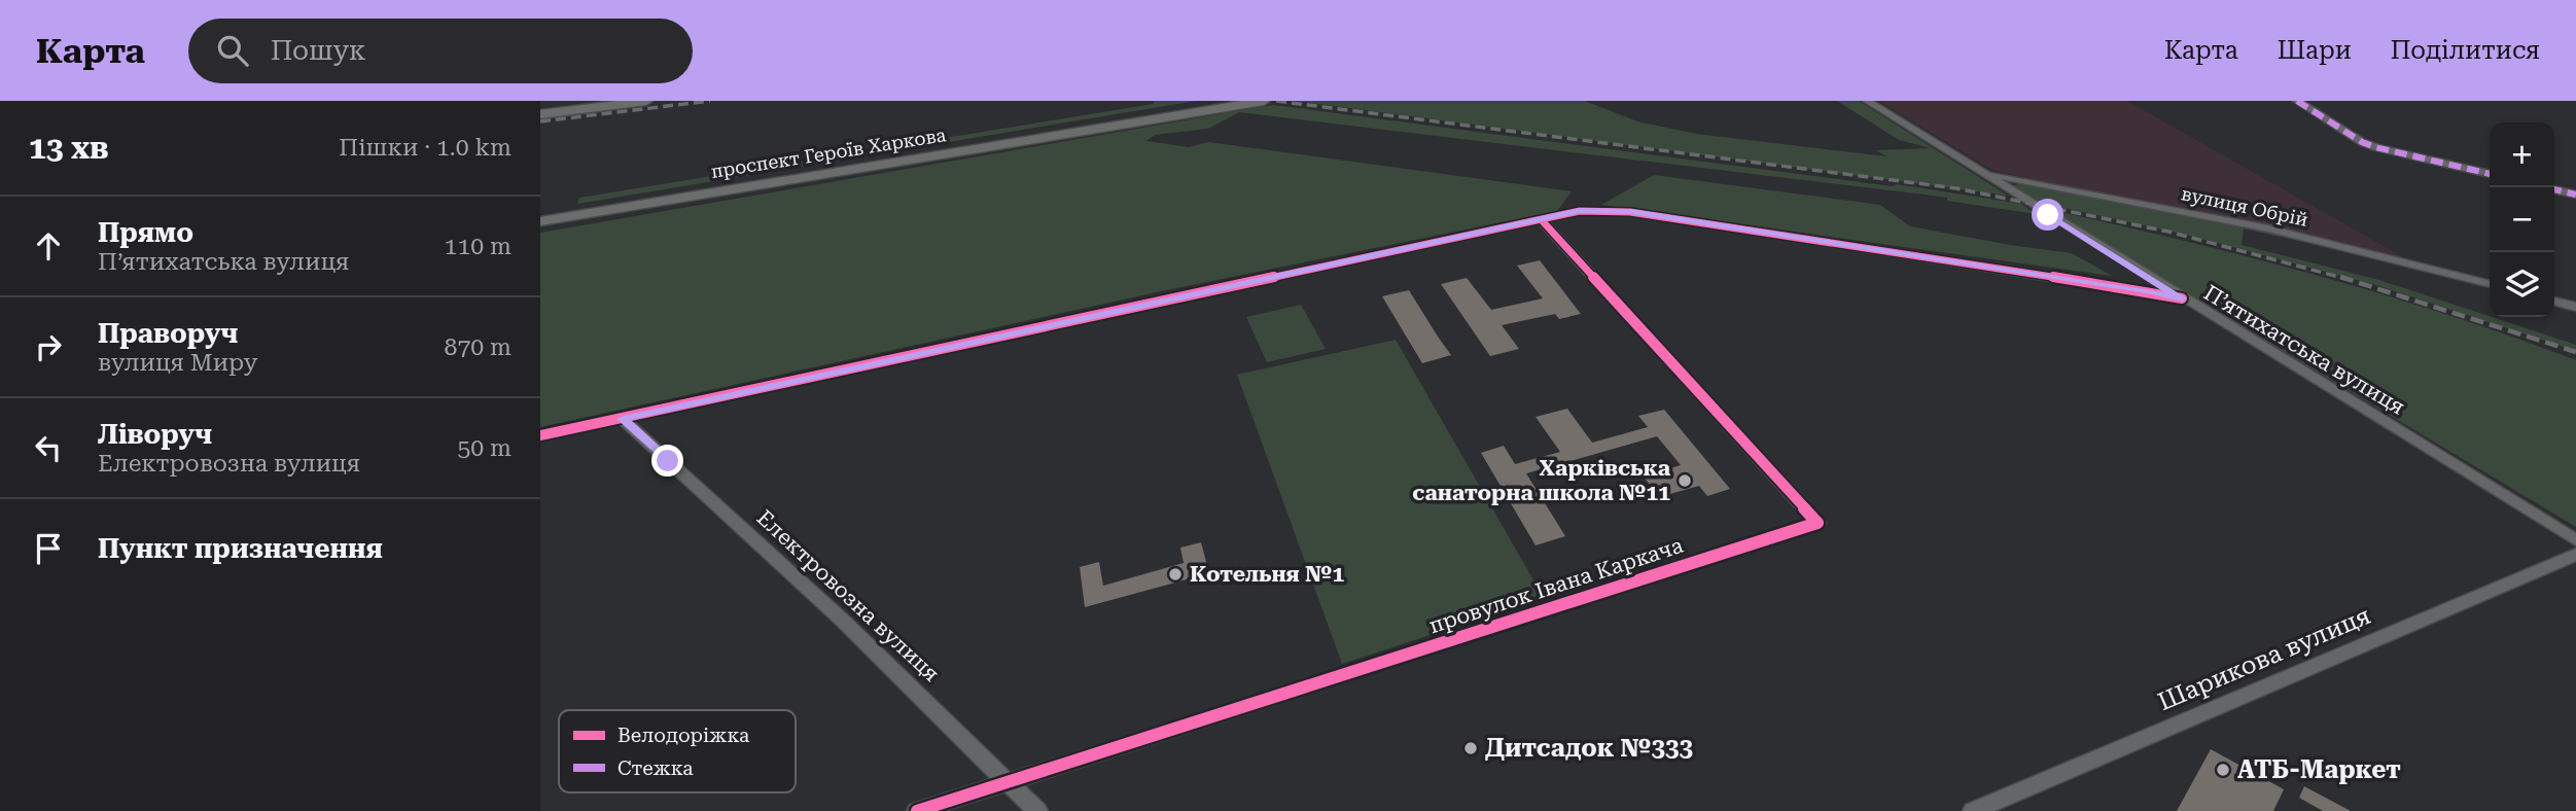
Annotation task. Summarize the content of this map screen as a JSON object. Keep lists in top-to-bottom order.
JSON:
{
  "streets": {
    "main road": ["проспект Героїв Харкова"],
    "street": [
      "вулиця Обрій",
      "П’ятихатська вулиця",
      "провулок Івана Каркача",
      "Електровозна вулиця",
      "Шарикова вулиця"
    ]
  },
  "crossings": [
    ["вулиця Обрій", "П’ятихатська вулиця"],
    ["провулок Івана Каркача", "Електровозна вулиця"]
  ],
  "places": [
    "Харківська санаторна школа №11",
    "Котельня №1",
    "Дитсадок №333",
    "АТБ-Маркет"
  ],
  "legend": ["Велодоріжка", "Стежка"],
  "page": {
    "header": "Карта",
    "search": "Пошук",
    "nav": ["Карта", "Шари", "Поділитися"],
    "heading": ["13 хв", "Пішки · 1.0 km"],
    "map_buttons": ["+", "−"],
    "list": [
      ["Прямо", "П’ятихатська вулиця", "110 m"],
      ["Праворуч", "вулиця Миру", "870 m"],
      ["Ліворуч", "Електровозна вулиця", "50 m"],
      "Пункт призначення"
    ]
  }
}
